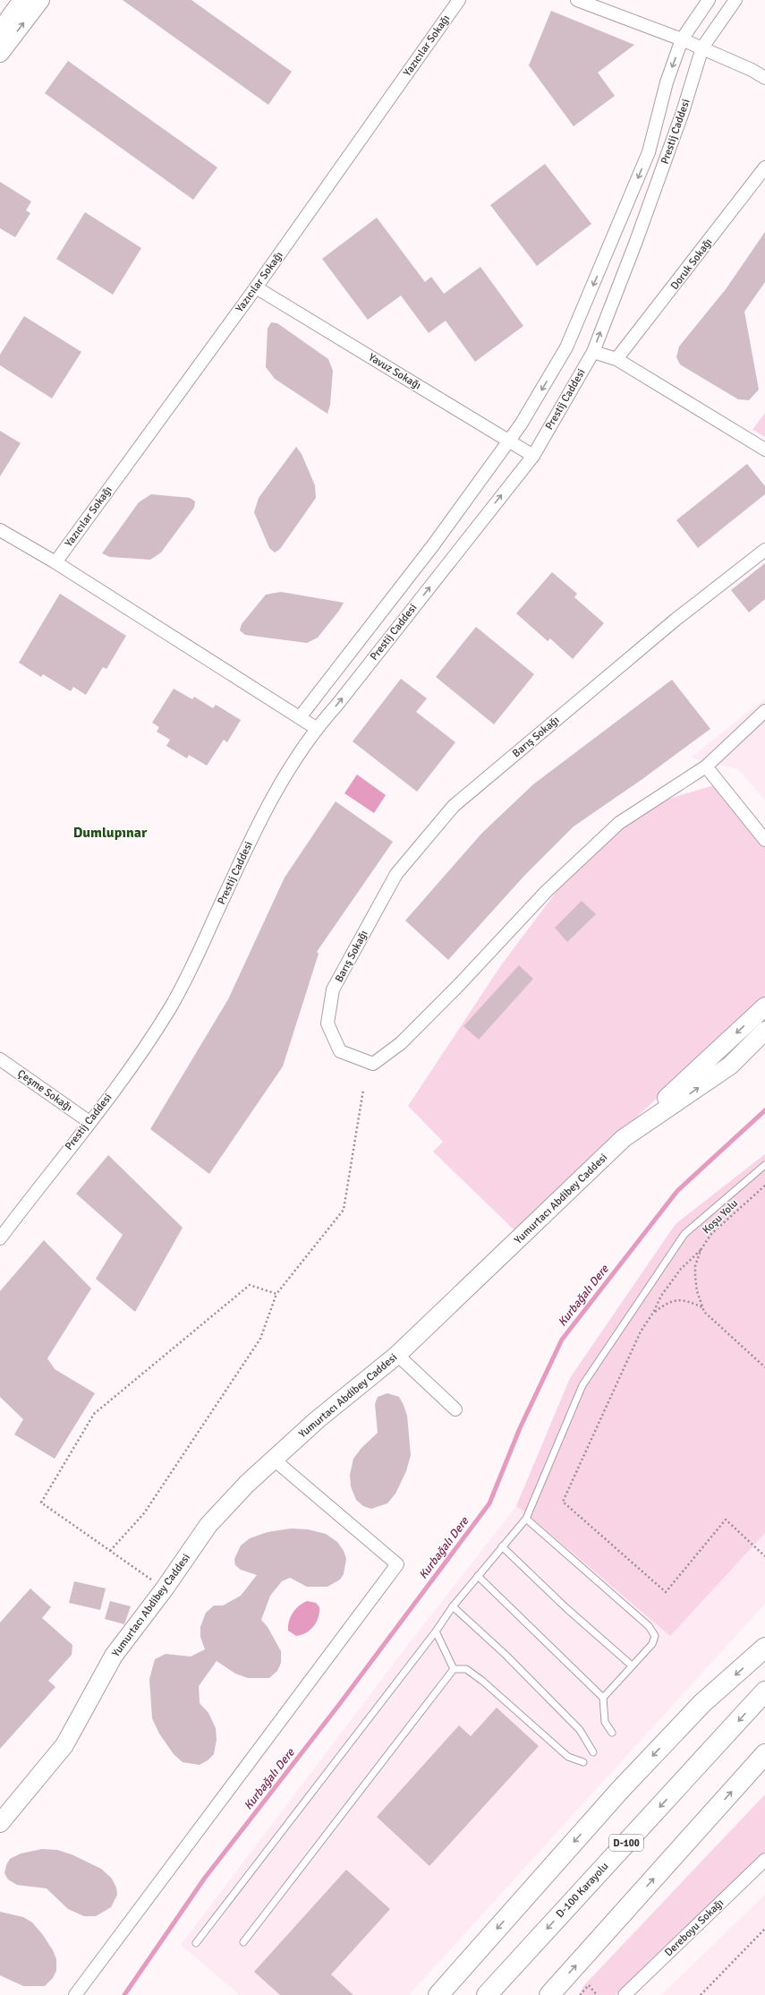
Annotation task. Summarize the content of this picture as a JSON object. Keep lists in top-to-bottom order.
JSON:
{
  "streets": {
    "highway": ["D-100", "D-100 Karayolu"],
    "main road": ["Yumurtacı Abdibey Caddesi"],
    "street": [
      "Yazıcılar Sokağı",
      "Prestij Caddesi",
      "Doruk Sokağı",
      "Yavuz Sokağı",
      "Barış Sokağı",
      "Çeşme Sokağı",
      "Dereboyu Sokağı"
    ],
    "path": ["Koşu Yolu"]
  },
  "crossings": [
    ["Yazıcılar Sokağı", "Yavuz Sokağı"],
    ["Prestij Caddesi", "Yavuz Sokağı"],
    ["Prestij Caddesi", "Çeşme Sokağı"]
  ],
  "districts": ["Dumlupınar"],
  "water": ["Kurbağalı Dere"]
}
